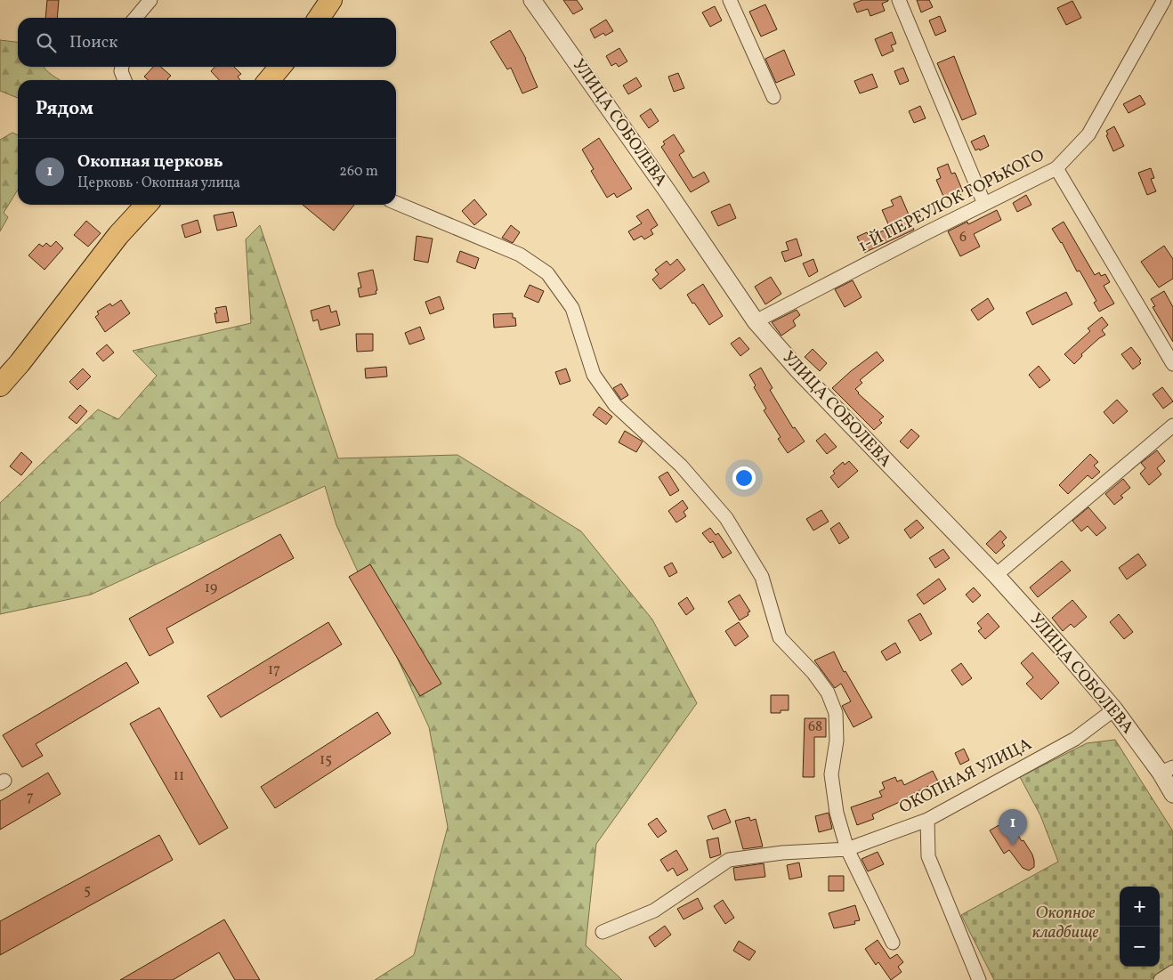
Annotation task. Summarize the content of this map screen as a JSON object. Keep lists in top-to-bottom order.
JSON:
{
  "streets": {
    "street": ["УЛИЦА СОБОЛЕВА", "1-Й ПЕРЕУЛОК ГОРЬКОГО", "ОКОПНАЯ УЛИЦА"]
  },
  "crossings": [
    ["УЛИЦА СОБОЛЕВА", "1-Й ПЕРЕУЛОК ГОРЬКОГО"],
    ["УЛИЦА СОБОЛЕВА", "ОКОПНАЯ УЛИЦА"]
  ],
  "parks": ["Окопное кладбище"],
  "house_numbers": [
    "6",
    "19",
    "17",
    "68",
    "15",
    "11",
    "7",
    "5"
  ],
  "page": {
    "search": "Поиск",
    "heading": "Рядом",
    "list": [
      {
        "mark": "1",
        "name": "Окопная церковь",
        "note": "Церковь · Окопная улица",
        "value": "260 m"
      }
    ],
    "pins": "1",
    "map_buttons": ["+", "−"]
  }
}
